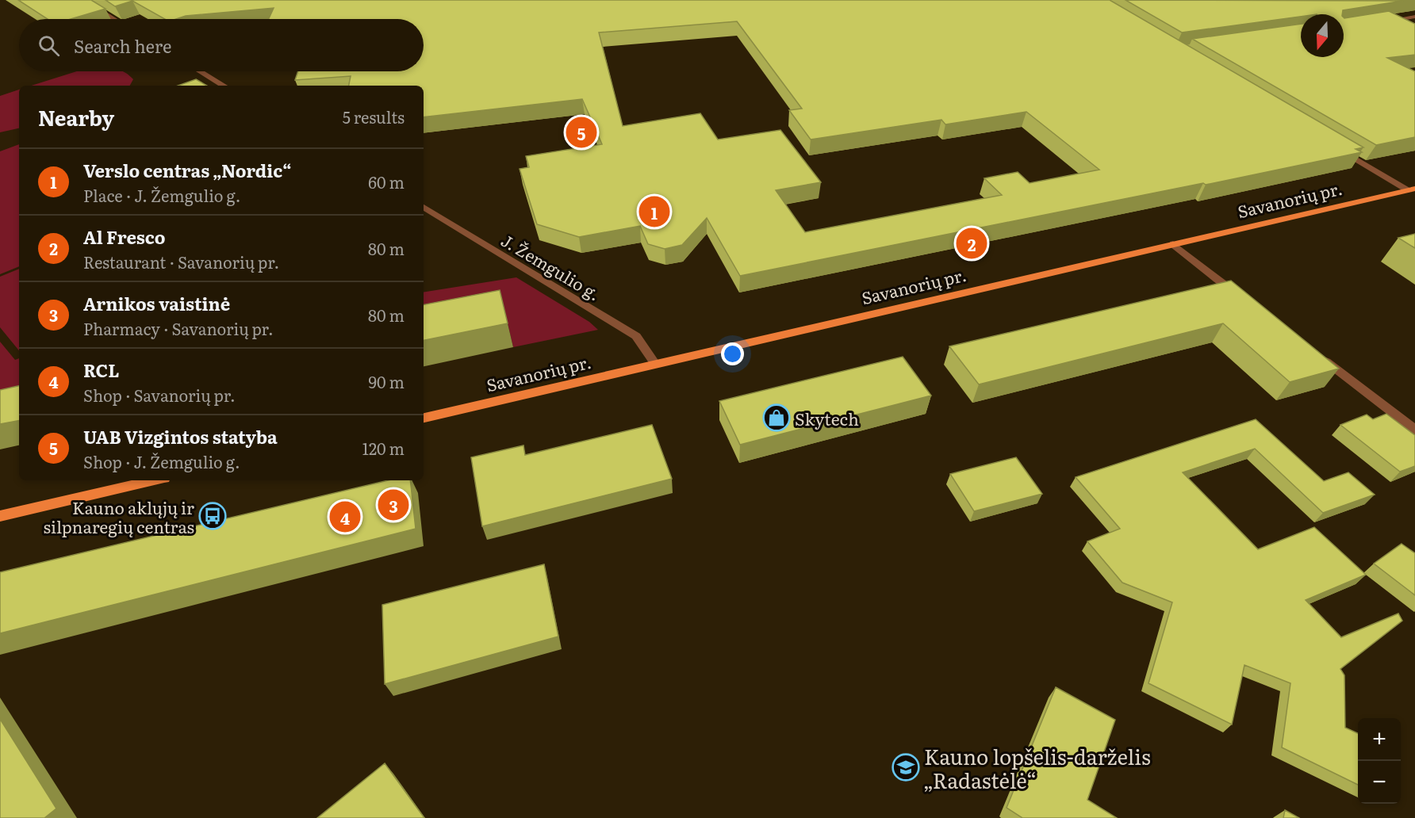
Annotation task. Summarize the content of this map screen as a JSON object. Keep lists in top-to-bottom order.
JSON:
{
  "streets": {
    "main road": ["Savanorių pr."],
    "street": ["J. Žemgulio g."]
  },
  "crossings": [
    ["Savanorių pr.", "J. Žemgulio g."]
  ],
  "places": {
    "shop": ["Skytech"],
    "bus stop": ["Kauno aklųjų ir silpnaregių centras"],
    "school or university": ["Kauno lopšelis-darželis „Radastėlė“"]
  },
  "north": "bottom",
  "page": {
    "search": "Search here",
    "heading": ["Nearby", "5 results"],
    "pins": [
      "5",
      "1",
      "2",
      "3",
      "4"
    ],
    "list": [
      {
        "mark": "1",
        "name": "Verslo centras „Nordic“",
        "note": "Place · J. Žemgulio g.",
        "value": "60 m"
      },
      {
        "mark": "2",
        "name": "Al Fresco",
        "note": "Restaurant · Savanorių pr.",
        "value": "80 m"
      },
      {
        "mark": "3",
        "name": "Arnikos vaistinė",
        "note": "Pharmacy · Savanorių pr.",
        "value": "80 m"
      },
      {
        "mark": "4",
        "name": "RCL",
        "note": "Shop · Savanorių pr.",
        "value": "90 m"
      },
      {
        "mark": "5",
        "name": "UAB Vizgintos statyba",
        "note": "Shop · J. Žemgulio g.",
        "value": "120 m"
      }
    ],
    "map_buttons": ["+", "−"]
  }
}
